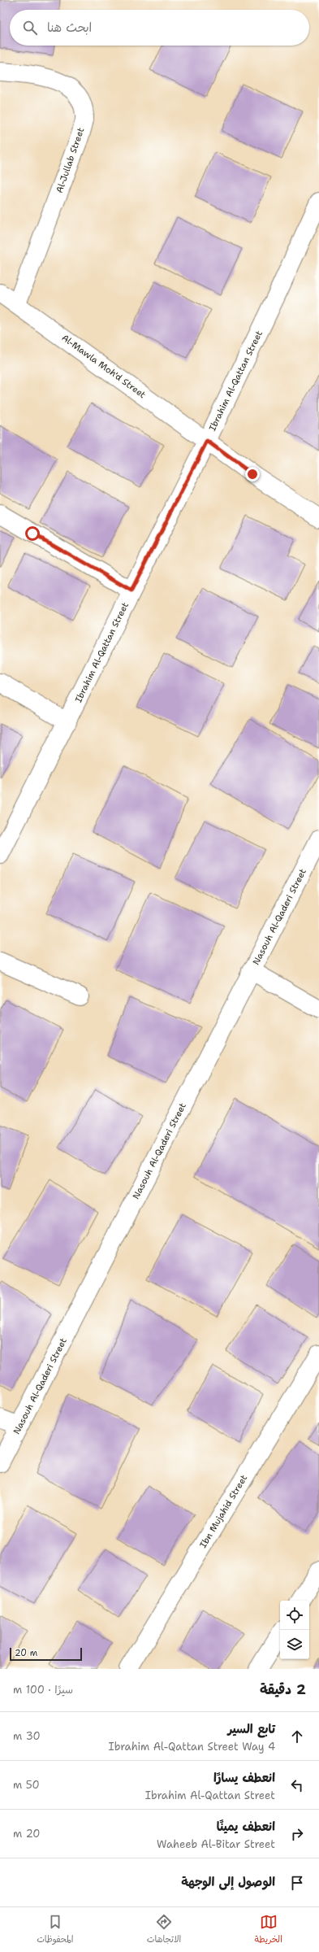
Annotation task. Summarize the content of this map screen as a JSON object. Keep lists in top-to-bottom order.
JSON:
{
  "streets": {
    "street": [
      "Al-Jullab Street",
      "Al-Mawla Moh'd Street",
      "Ibrahim Al-Qattan Street",
      "Nasouh Al-Qaderi Street",
      "Ibn Mujahid Street"
    ]
  },
  "crossings": [
    ["Al-Jullab Street", "Al-Mawla Moh'd Street"],
    ["Al-Mawla Moh'd Street", "Ibrahim Al-Qattan Street"]
  ],
  "scale_bar": "20 m",
  "page": {
    "search": "ابحث هنا",
    "scale": "20 m",
    "heading": ["2 دقيقة", "سيرًا · 100 m"],
    "list": [
      ["تابع السير", "Ibrahim Al-Qattan Street Way 4", "30 m"],
      ["انعطف يسارًا", "Ibrahim Al-Qattan Street", "50 m"],
      ["انعطف يمينًا", "Waheeb Al-Bitar Street", "20 m"],
      "الوصول إلى الوجهة"
    ],
    "nav": ["الخريطة", "الاتجاهات", "المحفوظات"]
  }
}
